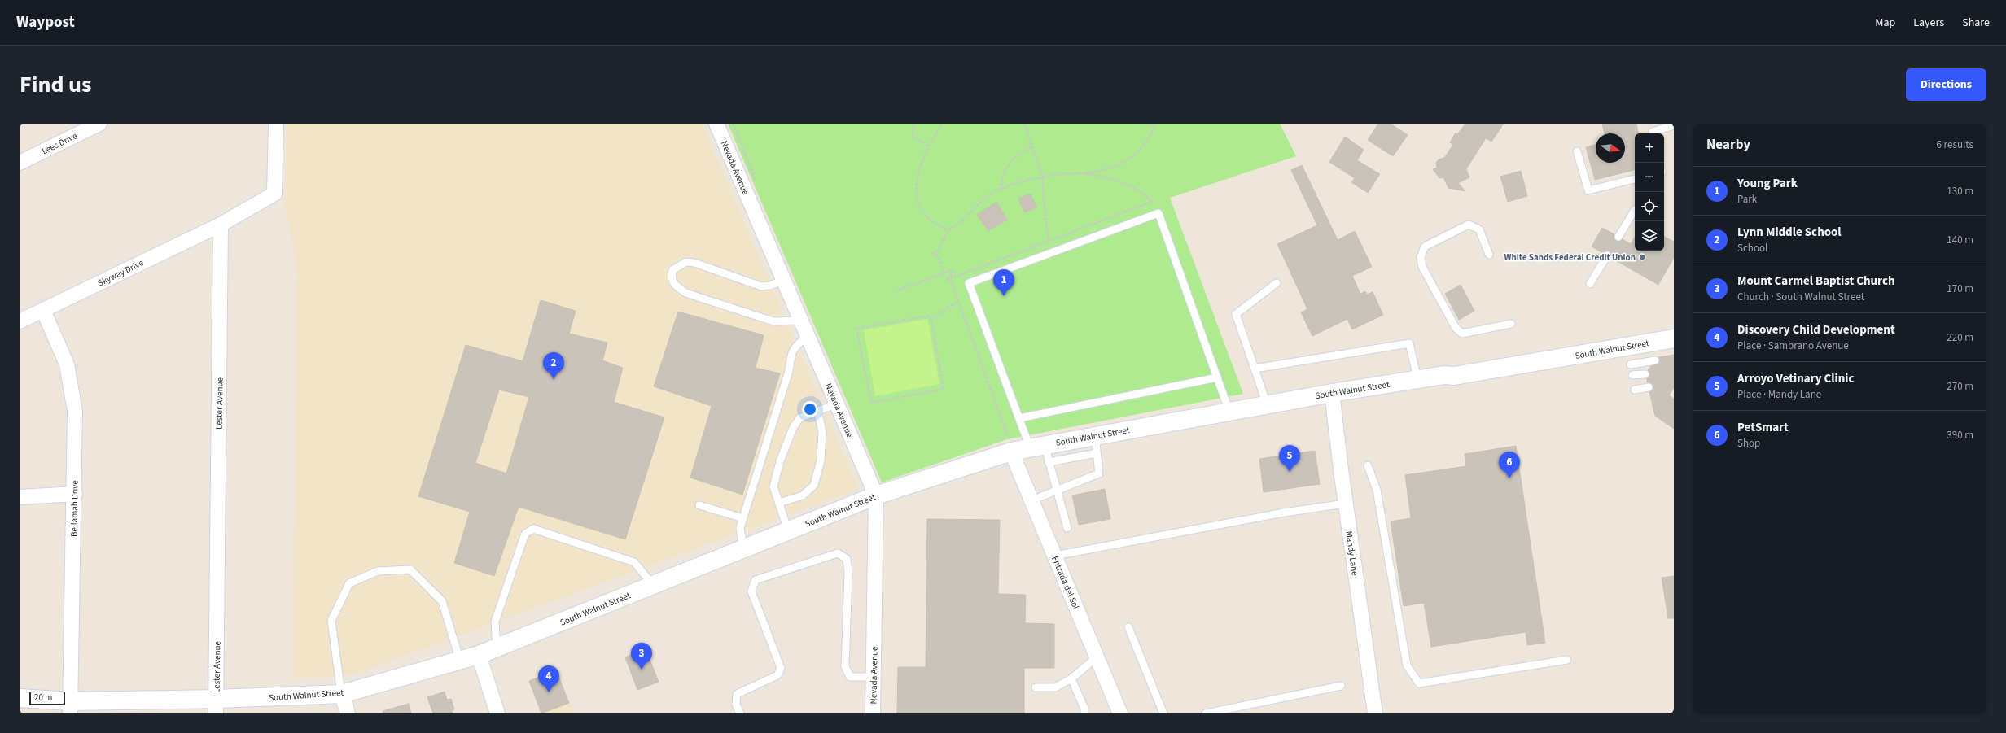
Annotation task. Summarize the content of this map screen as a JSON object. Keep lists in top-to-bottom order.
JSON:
{
  "streets": {
    "street": [
      "Lees Drive",
      "Nevada Avenue",
      "Skyway Drive",
      "South Walnut Street",
      "Lester Avenue",
      "Bellamah Drive",
      "Mandy Lane",
      "Entrada del Sol"
    ]
  },
  "crossings": [
    ["Nevada Avenue", "South Walnut Street"],
    ["Skyway Drive", "Lester Avenue"],
    ["Skyway Drive", "Bellamah Drive"],
    ["South Walnut Street", "Lester Avenue"],
    ["South Walnut Street", "Bellamah Drive"],
    ["South Walnut Street", "Mandy Lane"],
    ["South Walnut Street", "Entrada del Sol"]
  ],
  "places": ["White Sands Federal Credit Union"],
  "scale_bar": "20 m",
  "north": "right",
  "page": {
    "header": "Waypost",
    "nav": ["Map", "Layers", "Share"],
    "title": "Find us",
    "buttons": "Directions",
    "heading": ["Nearby", "6 results"],
    "map_buttons": ["+", "−"],
    "list": [
      {
        "mark": "1",
        "name": "Young Park",
        "note": "Park",
        "value": "130 m"
      },
      {
        "mark": "2",
        "name": "Lynn Middle School",
        "note": "School",
        "value": "140 m"
      },
      {
        "mark": "3",
        "name": "Mount Carmel Baptist Church",
        "note": "Church · South Walnut Street",
        "value": "170 m"
      },
      {
        "mark": "4",
        "name": "Discovery Child Development",
        "note": "Place · Sambrano Avenue",
        "value": "220 m"
      },
      {
        "mark": "5",
        "name": "Arroyo Vetinary Clinic",
        "note": "Place · Mandy Lane",
        "value": "270 m"
      },
      {
        "mark": "6",
        "name": "PetSmart",
        "note": "Shop",
        "value": "390 m"
      }
    ],
    "pins": [
      "1",
      "2",
      "5",
      "6",
      "3",
      "4"
    ],
    "scale": "20 m"
  }
}
